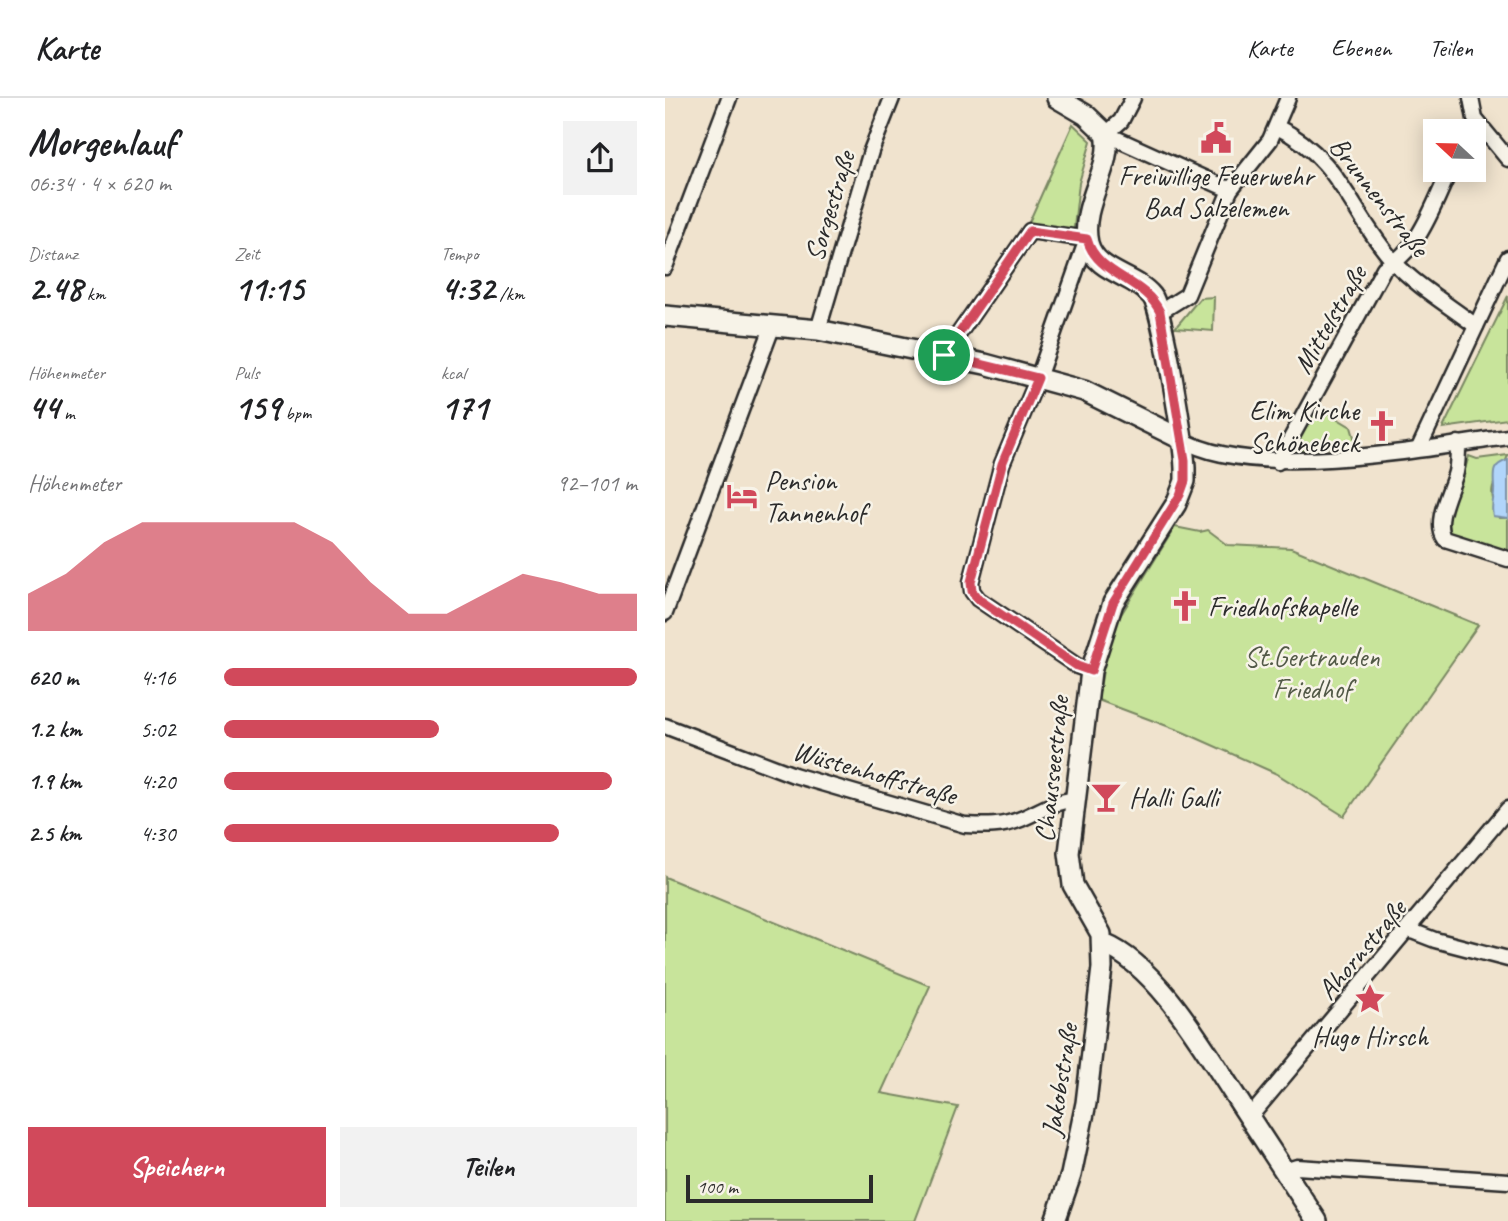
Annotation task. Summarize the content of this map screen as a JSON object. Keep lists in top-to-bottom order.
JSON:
{
  "streets": {
    "street": [
      "Brunnenstraße",
      "Sorgestraße",
      "Mittelstraße",
      "Chausseestraße",
      "Wüstenhoffstraße",
      "Ahornstraße",
      "Jakobstraße"
    ]
  },
  "crossings": [
    ["Brunnenstraße", "Mittelstraße"],
    ["Chausseestraße", "Wüstenhoffstraße"],
    ["Chausseestraße", "Ahornstraße"],
    ["Chausseestraße", "Jakobstraße"]
  ],
  "parks": ["St.Gertrauden Friedhof"],
  "places": {
    "public building": ["Freiwillige Feuerwehr Bad Salzelemen"],
    "church": ["Elim Kirche Schönebeck", "Friedhofskapelle"],
    "hotel": ["Pension Tannenhof"],
    "bar": ["Halli Galli"],
    "place": ["Hugo Hirsch"]
  },
  "scale_bar": "100 m",
  "north": "left",
  "page": {
    "header": "Karte",
    "nav": ["Karte", "Ebenen", "Teilen"],
    "heading": ["Morgenlauf", "06:34 · 4 × 620 m"],
    "stats": [
      ["Distanz", "2.48 km"],
      ["Zeit", "11:15"],
      ["Tempo", "4:32 /km"],
      ["Höhenmeter", "44 m"],
      ["Puls", "159 bpm"],
      ["kcal", "171"]
    ],
    "chart": ["Höhenmeter", "92–101 m"],
    "list": [
      {
        "name": "620 m",
        "note": "4:16"
      },
      {
        "name": "1.2 km",
        "note": "5:02"
      },
      {
        "name": "1.9 km",
        "note": "4:20"
      },
      {
        "name": "2.5 km",
        "note": "4:30"
      }
    ],
    "buttons": ["Speichern", "Teilen"],
    "scale": "100 m"
  }
}
